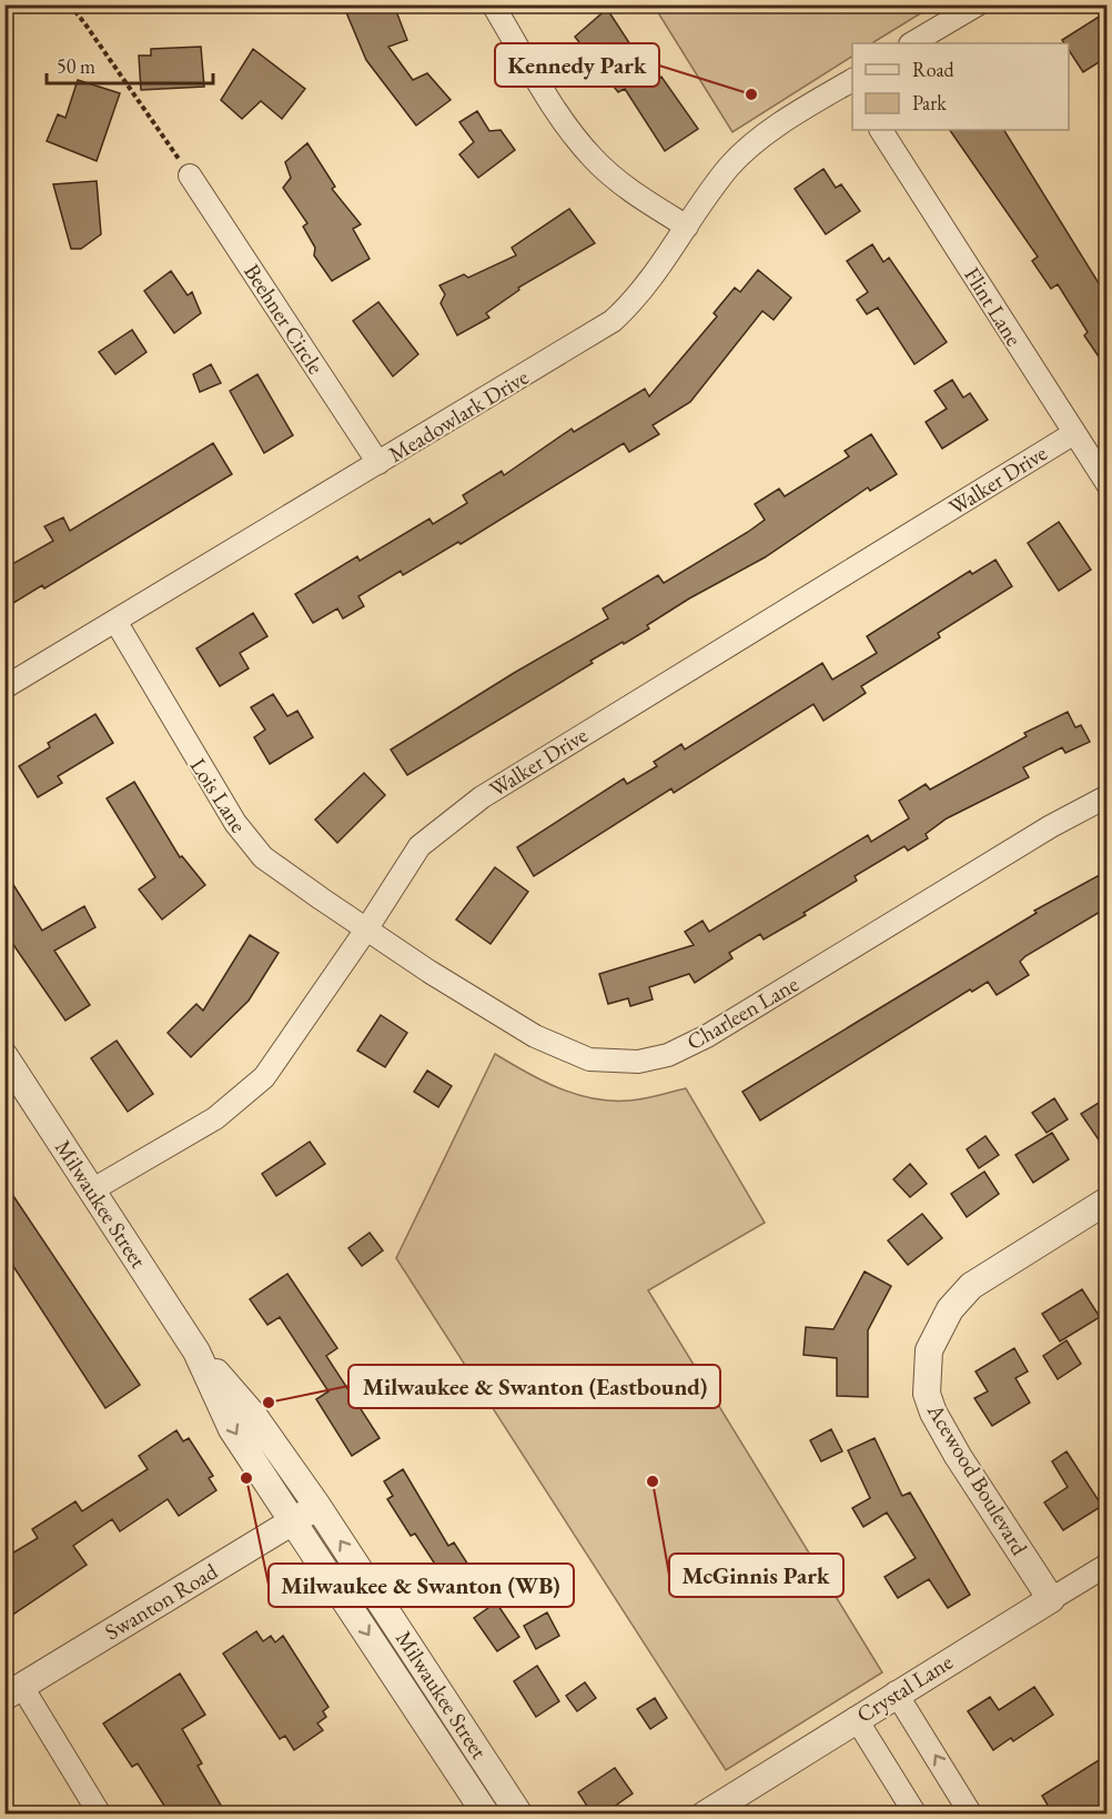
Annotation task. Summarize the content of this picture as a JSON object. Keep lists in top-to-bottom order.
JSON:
{
  "streets": {
    "street": [
      "Flint Lane",
      "Beehner Circle",
      "Meadowlark Drive",
      "Walker Drive",
      "Lois Lane",
      "Charleen Lane",
      "Milwaukee Street",
      "Acewood Boulevard",
      "Swanton Road",
      "Crystal Lane"
    ]
  },
  "crossings": [
    ["Flint Lane", "Walker Drive"],
    ["Beehner Circle", "Meadowlark Drive"],
    ["Meadowlark Drive", "Lois Lane"],
    ["Walker Drive", "Lois Lane"],
    ["Walker Drive", "Charleen Lane"],
    ["Walker Drive", "Milwaukee Street"],
    ["Lois Lane", "Charleen Lane"],
    ["Milwaukee Street", "Swanton Road"],
    ["Acewood Boulevard", "Crystal Lane"]
  ],
  "places": [
    "Kennedy Park",
    "Milwaukee & Swanton (Eastbound)",
    "Milwaukee & Swanton (WB)",
    "McGinnis Park"
  ],
  "legend": ["Road", "Park"],
  "scale_bar": "50 m"
}
